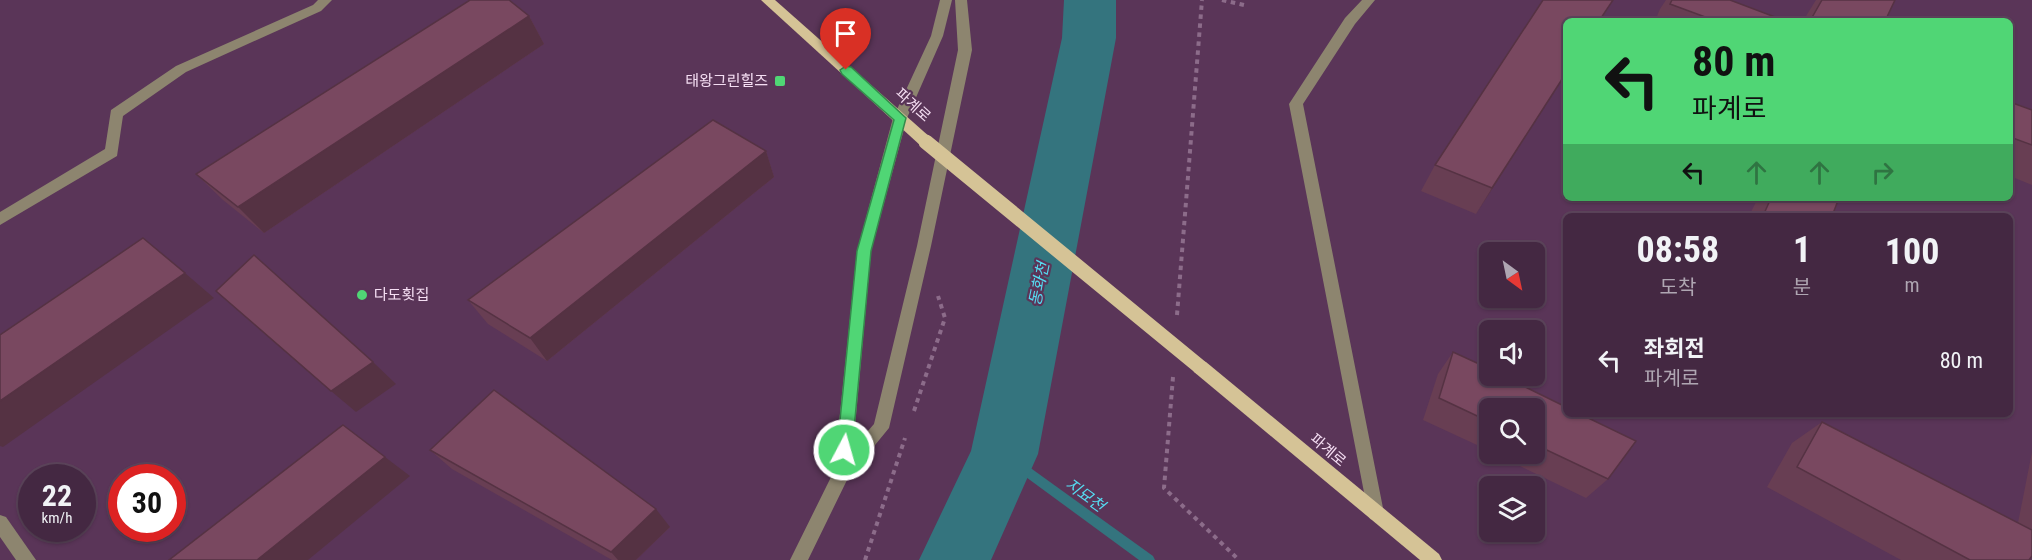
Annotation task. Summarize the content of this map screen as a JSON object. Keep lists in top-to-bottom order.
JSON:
{
  "streets": {
    "main road": ["파계로"]
  },
  "water": ["동화천", "지묘천"],
  "places": {
    "transit": ["태왕그린힐즈"],
    "other": ["다도횟집"]
  },
  "north": "bottom right",
  "page": {
    "turn": ["80 m", "파계로"],
    "eta": [
      "08:58",
      "도착",
      "1",
      "분",
      "100",
      "m"
    ],
    "list": [
      {
        "name": "좌회전",
        "note": "파계로",
        "value": "80 m"
      }
    ],
    "speed": "22 km/h",
    "limit": "30"
  }
}
